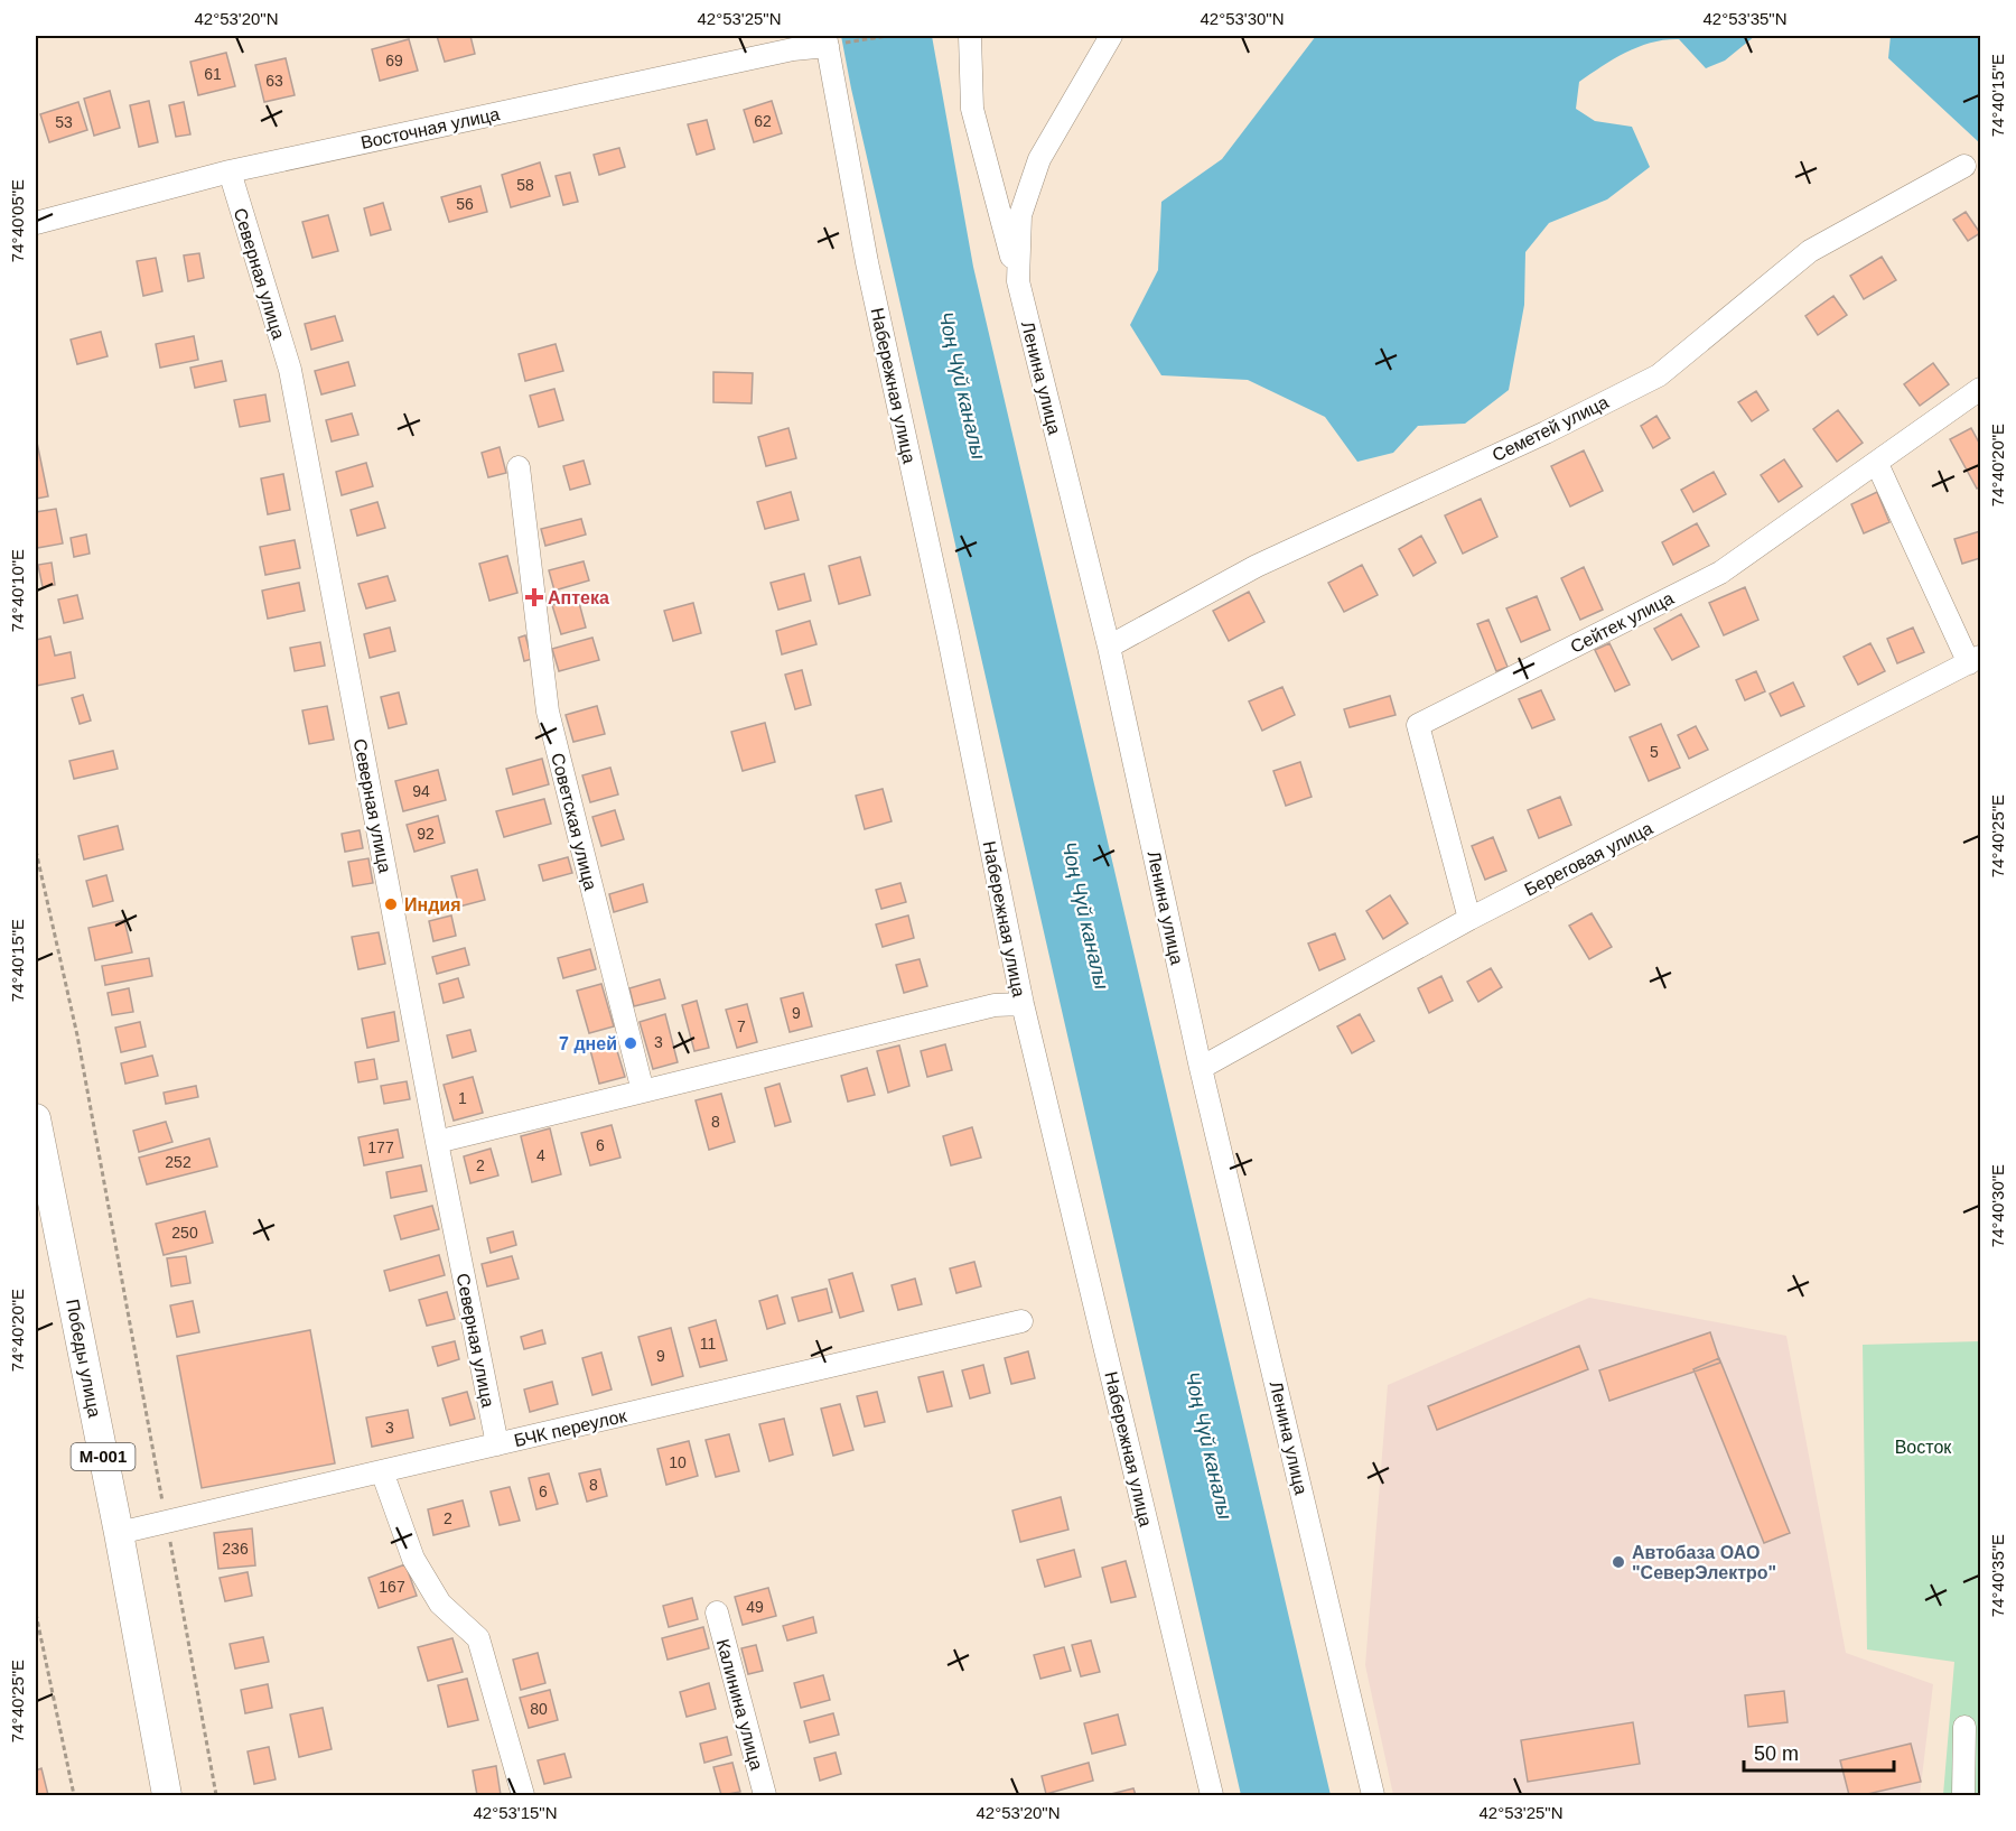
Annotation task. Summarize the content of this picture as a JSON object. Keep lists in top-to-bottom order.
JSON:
{
  "streets": {
    "main road": ["Победы улица", "М-001"],
    "street": [
      "Восточная улица",
      "Северная улица",
      "Ленина улица",
      "Набережная улица",
      "Семетей улица",
      "Сейтек улица",
      "Советская улица",
      "Береговая улица",
      "БЧК переулок",
      "Калинина улица"
    ]
  },
  "crossings": [
    ["Восточная улица", "Северная улица"],
    ["Восточная улица", "Набережная улица"],
    ["Северная улица", "БЧК переулок"],
    ["Ленина улица", "Семетей улица"],
    ["Ленина улица", "Береговая улица"],
    ["Сейтек улица", "Береговая улица"],
    ["Победы улица", "БЧК переулок"]
  ],
  "water": ["Чоң Чүй каналы"],
  "parks": ["Восток"],
  "places": {
    "health": ["Аптека"],
    "other": ["Индия", "7 дней", "Автобаза ОАО \"СеверЭлектро\""]
  },
  "house_numbers": [
    "69",
    "61",
    "63",
    "62",
    "53",
    "58",
    "56",
    "5",
    "94",
    "92",
    "9",
    "7",
    "3",
    "1",
    "8",
    "6",
    "177",
    "4",
    "252",
    "2",
    "250",
    "11",
    "9",
    "3",
    "10",
    "8",
    "6",
    "2",
    "236",
    "167",
    "49",
    "80"
  ],
  "scale_bar": "50 m",
  "coordinates": [
    "42°53'20\"N",
    "42°53'25\"N",
    "42°53'30\"N",
    "42°53'35\"N",
    "74°40'15\"E",
    "74°40'05\"E",
    "74°40'20\"E",
    "74°40'10\"E",
    "74°40'25\"E",
    "74°40'30\"E",
    "74°40'35\"E",
    "42°53'15\"N"
  ]
}
